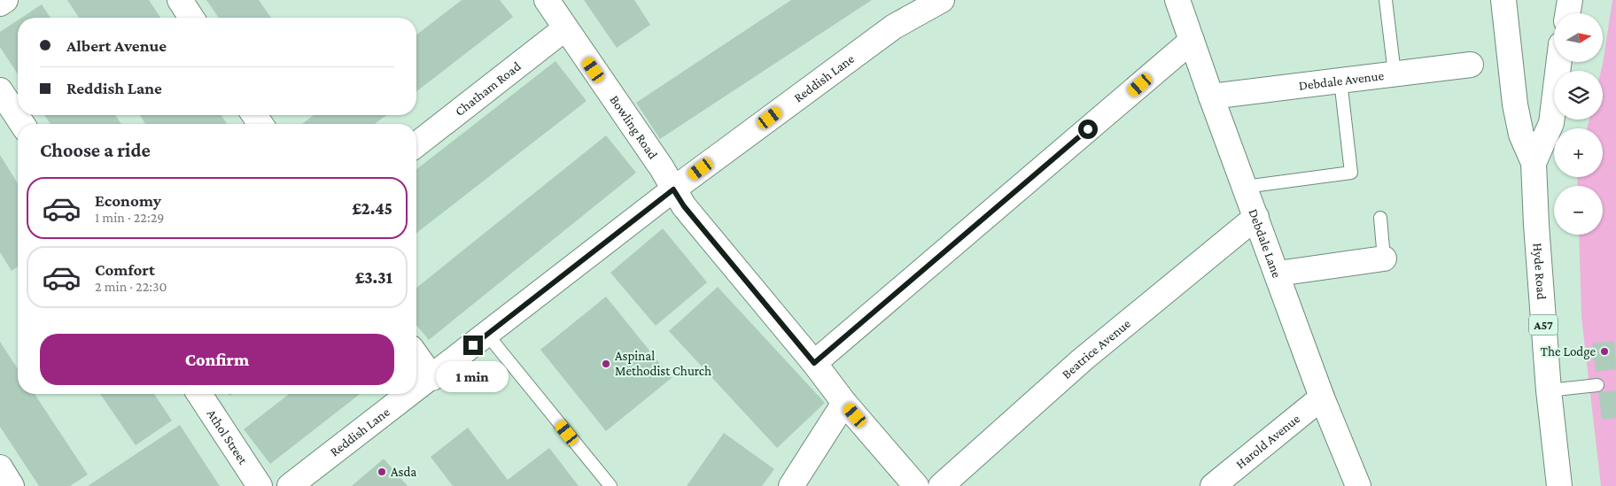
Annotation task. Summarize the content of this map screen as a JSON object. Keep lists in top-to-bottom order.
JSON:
{
  "streets": {
    "main road": [
      "Reddish Lane",
      "Debdale Avenue",
      "Chatham Road",
      "Bowling Road",
      "Debdale Lane",
      "Hyde Road",
      "A57",
      "Beatrice Avenue",
      "Athol Street",
      "Harold Avenue"
    ]
  },
  "crossings": [
    ["Reddish Lane", "Bowling Road"],
    ["Debdale Avenue", "Debdale Lane"],
    ["Chatham Road", "Bowling Road"],
    ["Debdale Lane", "Beatrice Avenue"],
    ["Debdale Lane", "Harold Avenue"]
  ],
  "places": ["The Lodge", "Aspinal Methodist Church", "Asda"],
  "north": "right",
  "page": {
    "map_buttons": ["+", "−"],
    "banner": ["Albert Avenue", "Reddish Lane"],
    "heading": "Choose a ride",
    "list": [
      {
        "name": "Economy",
        "note": "1 min · 22:29",
        "value": "£2.45"
      },
      {
        "name": "Comfort",
        "note": "2 min · 22:30",
        "value": "£3.31"
      }
    ],
    "buttons": "Confirm",
    "bubble": "1 min"
  }
}
